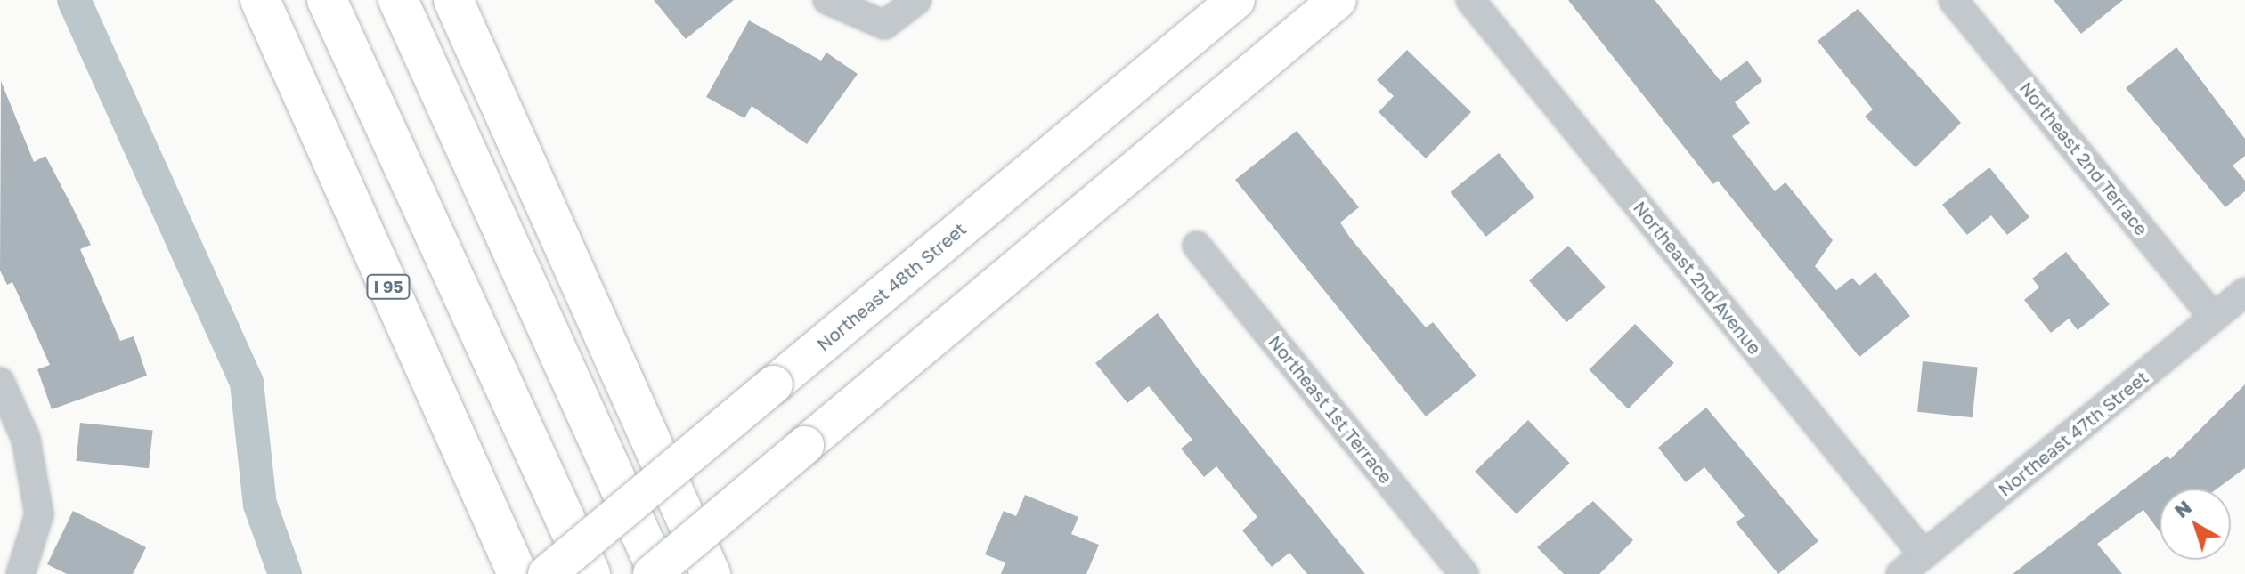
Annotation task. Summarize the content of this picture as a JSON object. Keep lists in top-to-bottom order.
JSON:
{
  "streets": {
    "highway": ["I 95"],
    "main road": ["Northeast 48th Street"],
    "street": [
      "Northeast 2nd Terrace",
      "Northeast 2nd Avenue",
      "Northeast 1st Terrace",
      "Northeast 47th Street"
    ]
  },
  "crossings": [
    ["Northeast 2nd Terrace", "Northeast 47th Street"],
    ["Northeast 2nd Avenue", "Northeast 47th Street"]
  ],
  "north": "top left"
}
